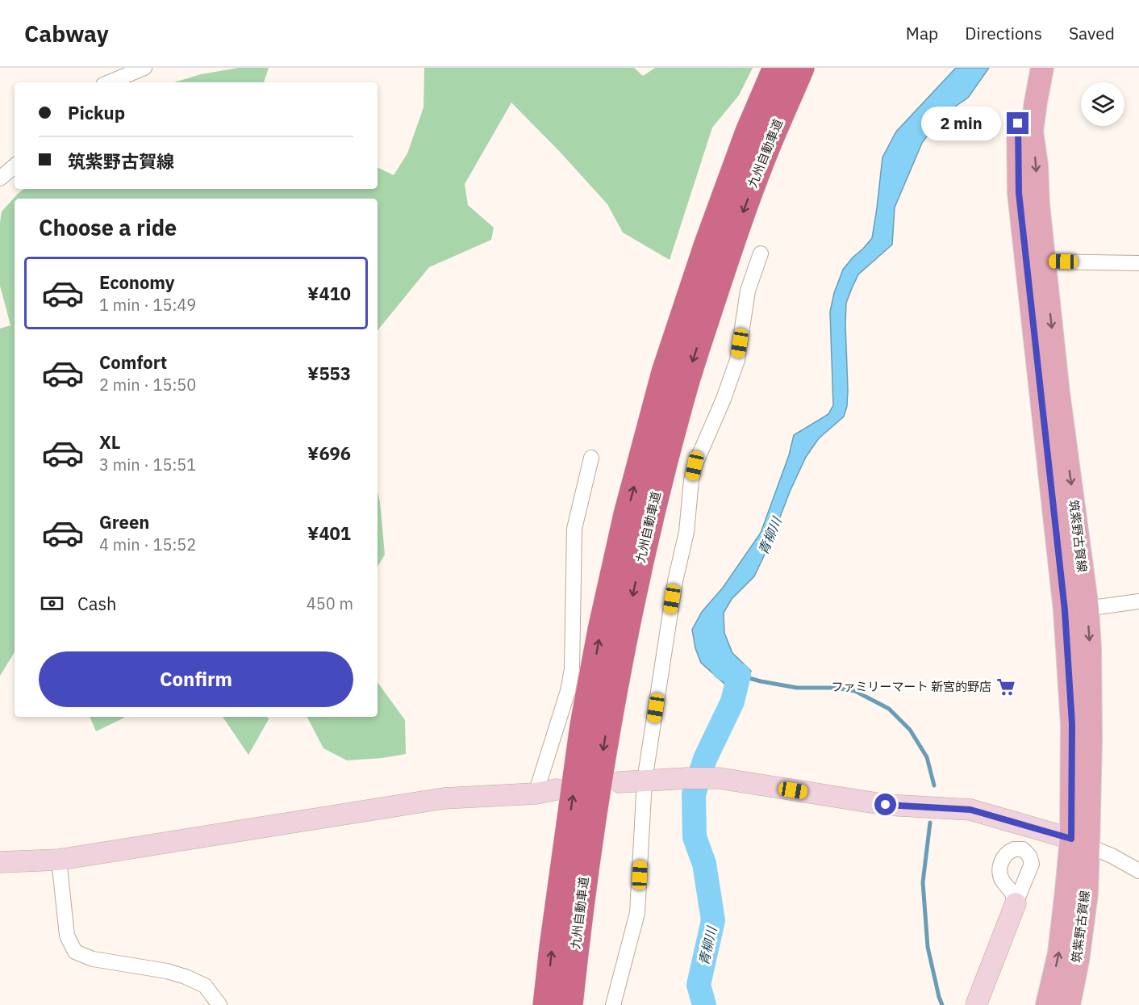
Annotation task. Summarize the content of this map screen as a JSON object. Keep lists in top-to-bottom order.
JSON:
{
  "streets": {
    "highway": ["九州自動車道"],
    "main road": ["筑紫野古賀線"]
  },
  "water": ["青柳川"],
  "places": {
    "supermarket": ["ファミリーマート 新宮的野店"]
  },
  "page": {
    "header": "Cabway",
    "nav": ["Map", "Directions", "Saved"],
    "banner": ["Pickup", "筑紫野古賀線"],
    "bubble": "2 min",
    "heading": "Choose a ride",
    "list": [
      {
        "name": "Economy",
        "note": "1 min · 15:49",
        "value": "¥410"
      },
      {
        "name": "Comfort",
        "note": "2 min · 15:50",
        "value": "¥553"
      },
      {
        "name": "XL",
        "note": "3 min · 15:51",
        "value": "¥696"
      },
      {
        "name": "Green",
        "note": "4 min · 15:52",
        "value": "¥401"
      }
    ],
    "pay": ["Cash", "450 m"],
    "buttons": "Confirm"
  }
}
